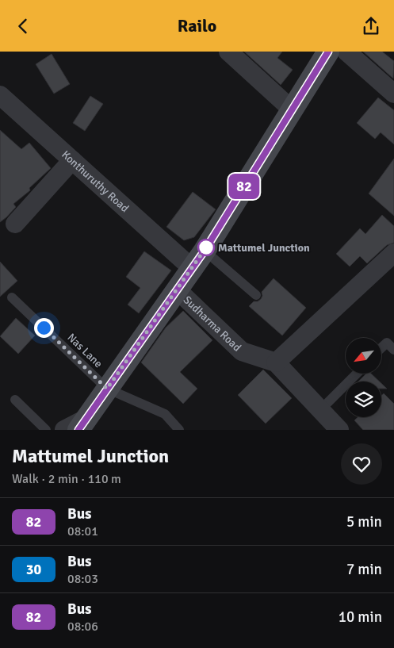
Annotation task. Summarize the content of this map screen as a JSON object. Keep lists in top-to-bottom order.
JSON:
{
  "streets": {
    "street": ["Konthuruthy Road", "Sudharma Road"],
    "lane": ["Nas Lane"]
  },
  "places": ["Mattumel Junction"],
  "lines": ["bus line 82"],
  "north": "bottom left",
  "page": {
    "header": "Railo",
    "on_map": "82",
    "heading": ["Mattumel Junction", "Walk · 2 min · 110 m"],
    "list": [
      {
        "mark": "82",
        "name": "Bus",
        "note": "08:01",
        "value": "5 min"
      },
      {
        "mark": "30",
        "name": "Bus",
        "note": "08:03",
        "value": "7 min"
      },
      {
        "mark": "82",
        "name": "Bus",
        "note": "08:06",
        "value": "10 min"
      }
    ]
  }
}
